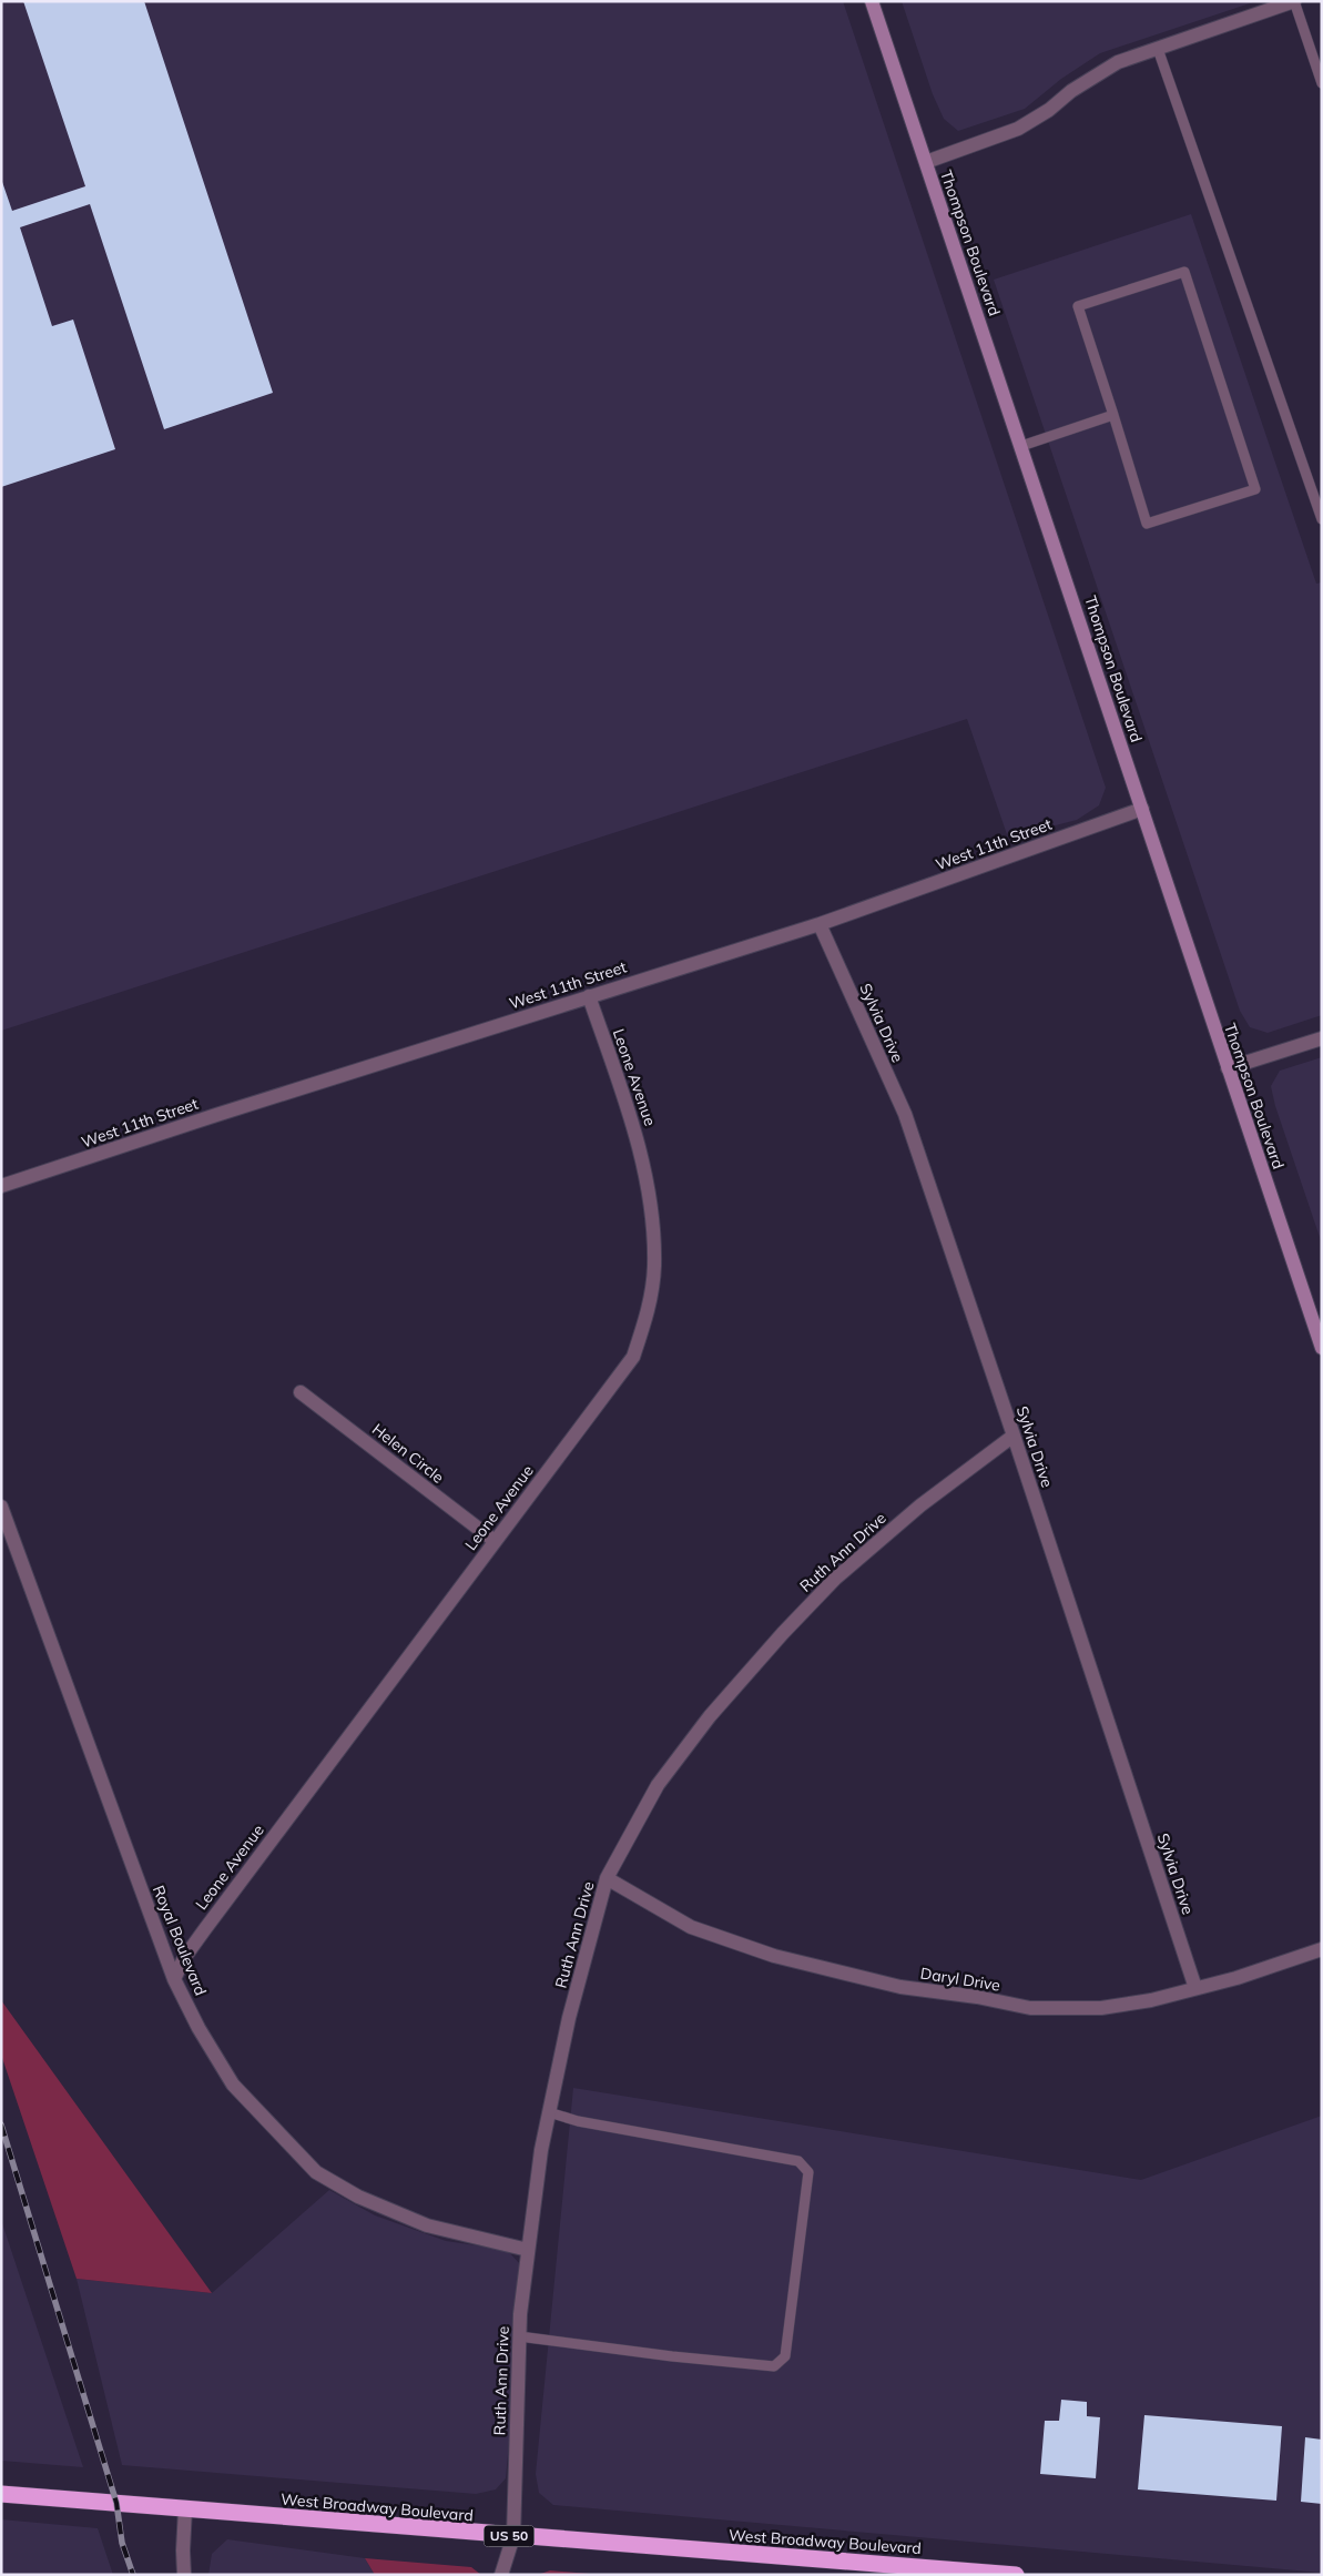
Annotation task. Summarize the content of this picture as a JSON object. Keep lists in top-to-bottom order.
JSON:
{
  "streets": {
    "highway": ["West Broadway Boulevard", "US 50"],
    "main road": ["Thompson Boulevard"],
    "street": [
      "West 11th Street",
      "Sylvia Drive",
      "Leone Avenue",
      "Helen Circle",
      "Ruth Ann Drive",
      "Royal Boulevard",
      "Daryl Drive"
    ]
  },
  "crossings": [
    ["Thompson Boulevard", "West 11th Street"],
    ["West 11th Street", "Sylvia Drive"],
    ["West 11th Street", "Leone Avenue"],
    ["Sylvia Drive", "Ruth Ann Drive"],
    ["Sylvia Drive", "Daryl Drive"],
    ["Leone Avenue", "Helen Circle"],
    ["Leone Avenue", "Royal Boulevard"],
    ["Ruth Ann Drive", "Royal Boulevard"],
    ["Ruth Ann Drive", "Daryl Drive"],
    ["Ruth Ann Drive", "West Broadway Boulevard"]
  ]
}
